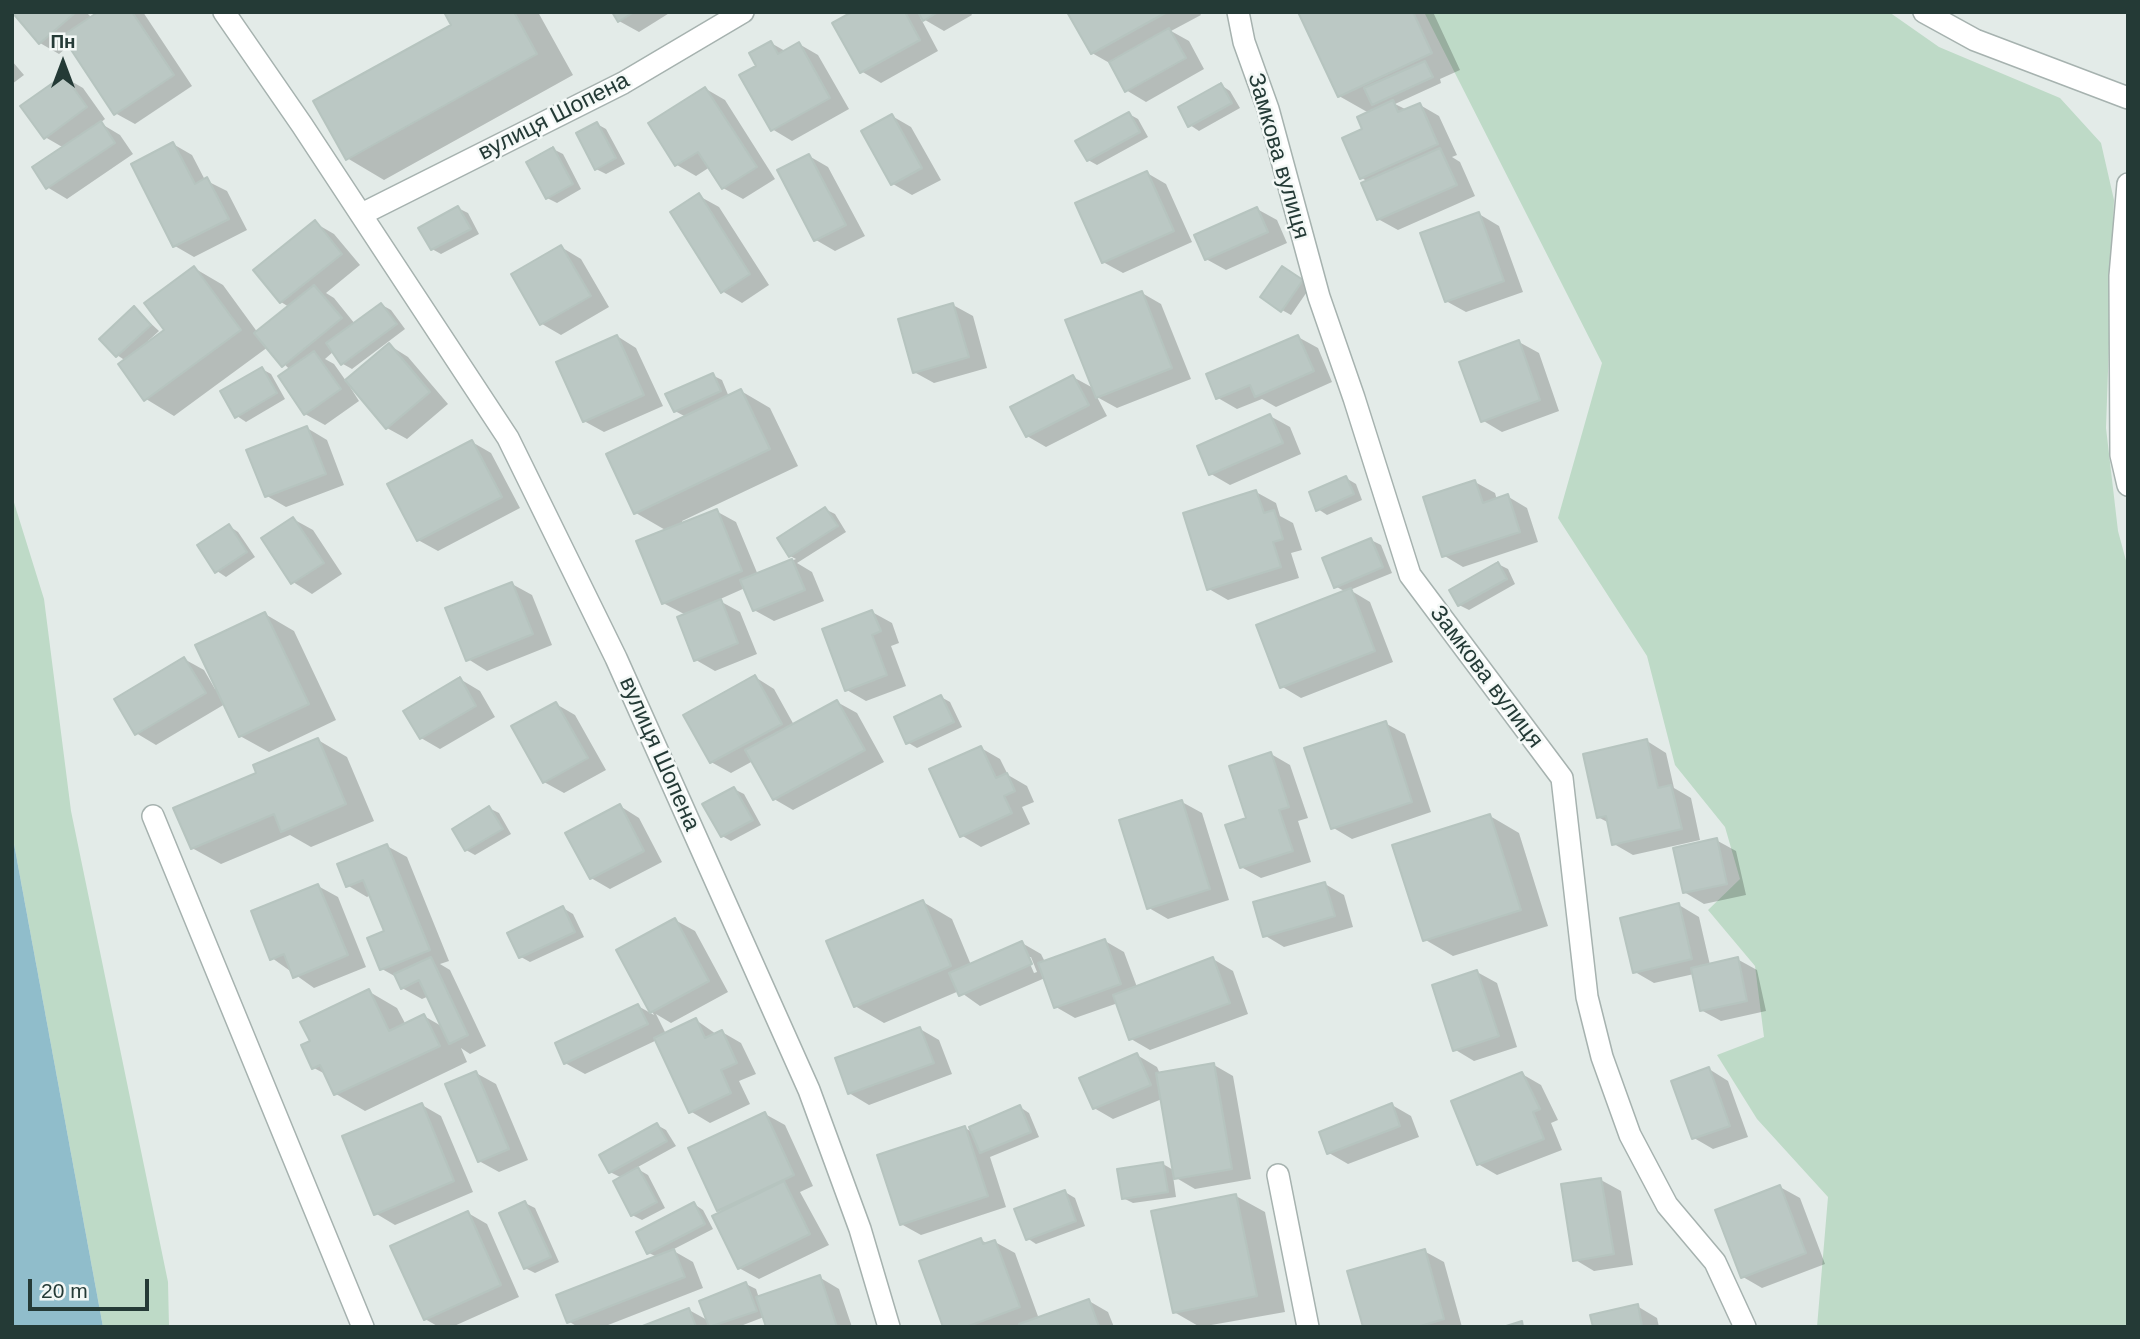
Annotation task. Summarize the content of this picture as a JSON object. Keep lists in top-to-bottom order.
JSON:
{
  "streets": {
    "street": ["вулиця Шопена", "Замкова вулиця"]
  },
  "scale_bar": "20 m",
  "north": "top"
}
